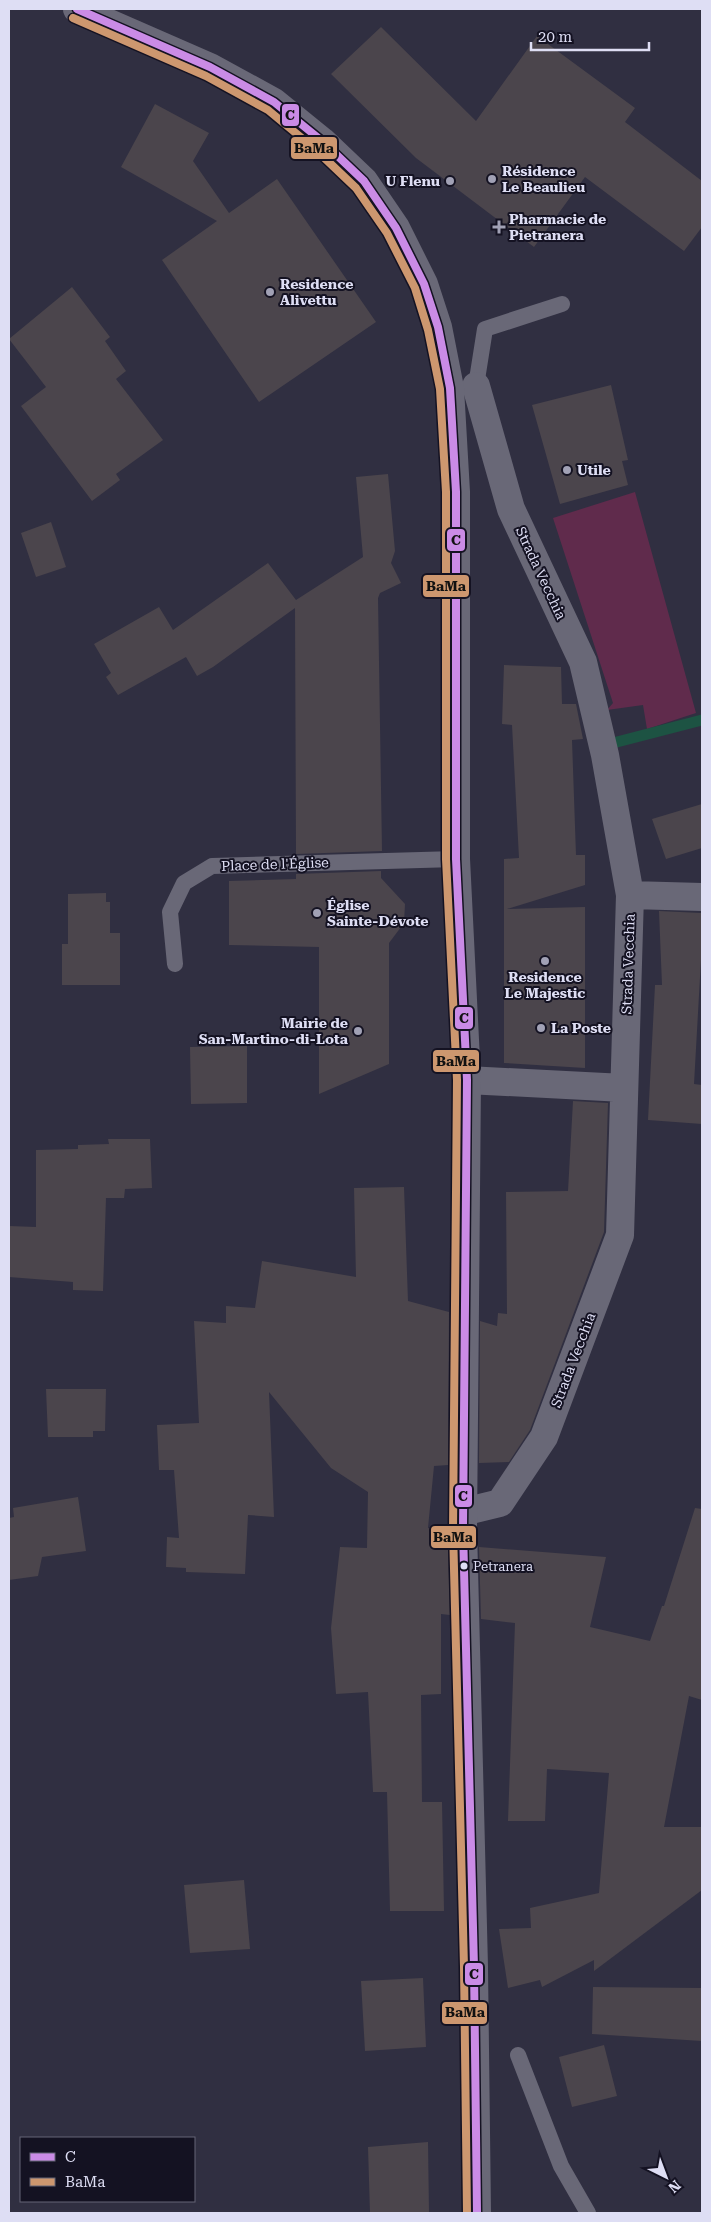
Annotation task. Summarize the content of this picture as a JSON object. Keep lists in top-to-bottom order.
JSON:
{
  "streets": {
    "main road": ["Strada Vecchia"],
    "lane": ["Place de l'Église"]
  },
  "places": {
    "other": [
      "Résidence Le Beaulieu",
      "U Flenu",
      "Residence Alivettu",
      "Utile",
      "Église Sainte-Dévote",
      "Residence Le Majestic",
      "La Poste",
      "Mairie de San-Martino-di-Lota",
      "Petranera"
    ],
    "health": ["Pharmacie de Pietranera"]
  },
  "lines": ["transit line C", "transit line BaMa"],
  "legend": ["C", "BaMa"],
  "scale_bar": "20 m",
  "north": "bottom right"
}
